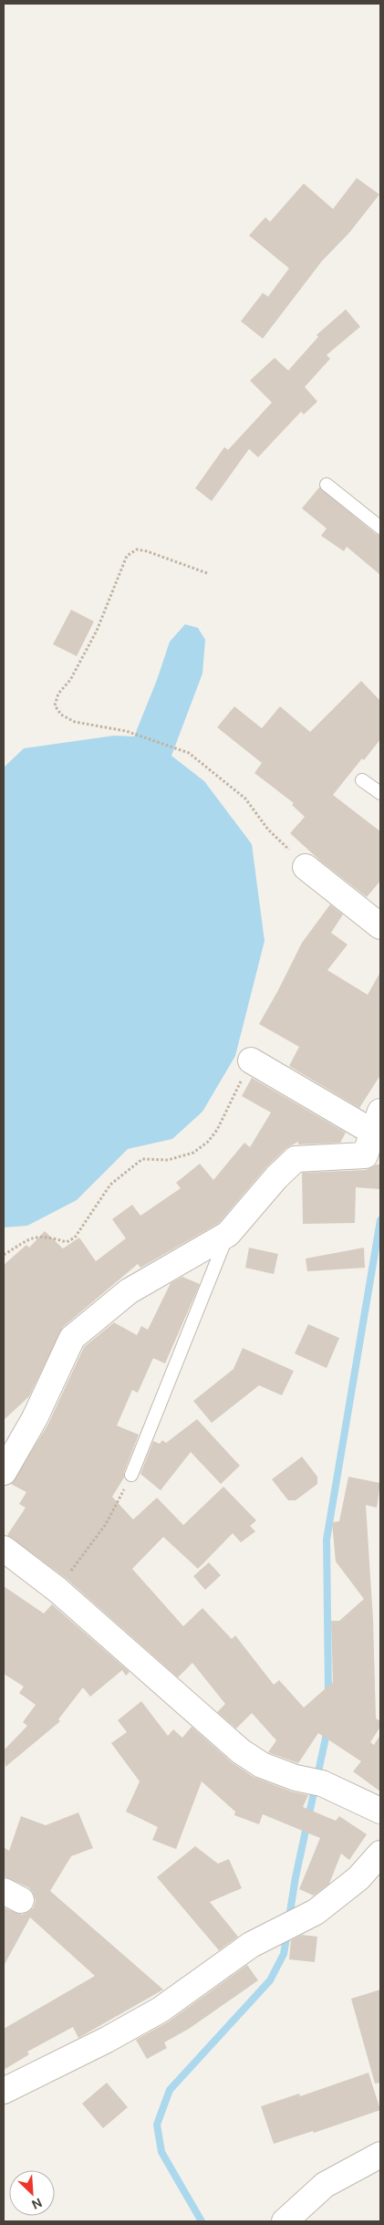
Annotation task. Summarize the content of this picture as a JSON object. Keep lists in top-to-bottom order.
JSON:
{
  "north": "bottom right"
}
